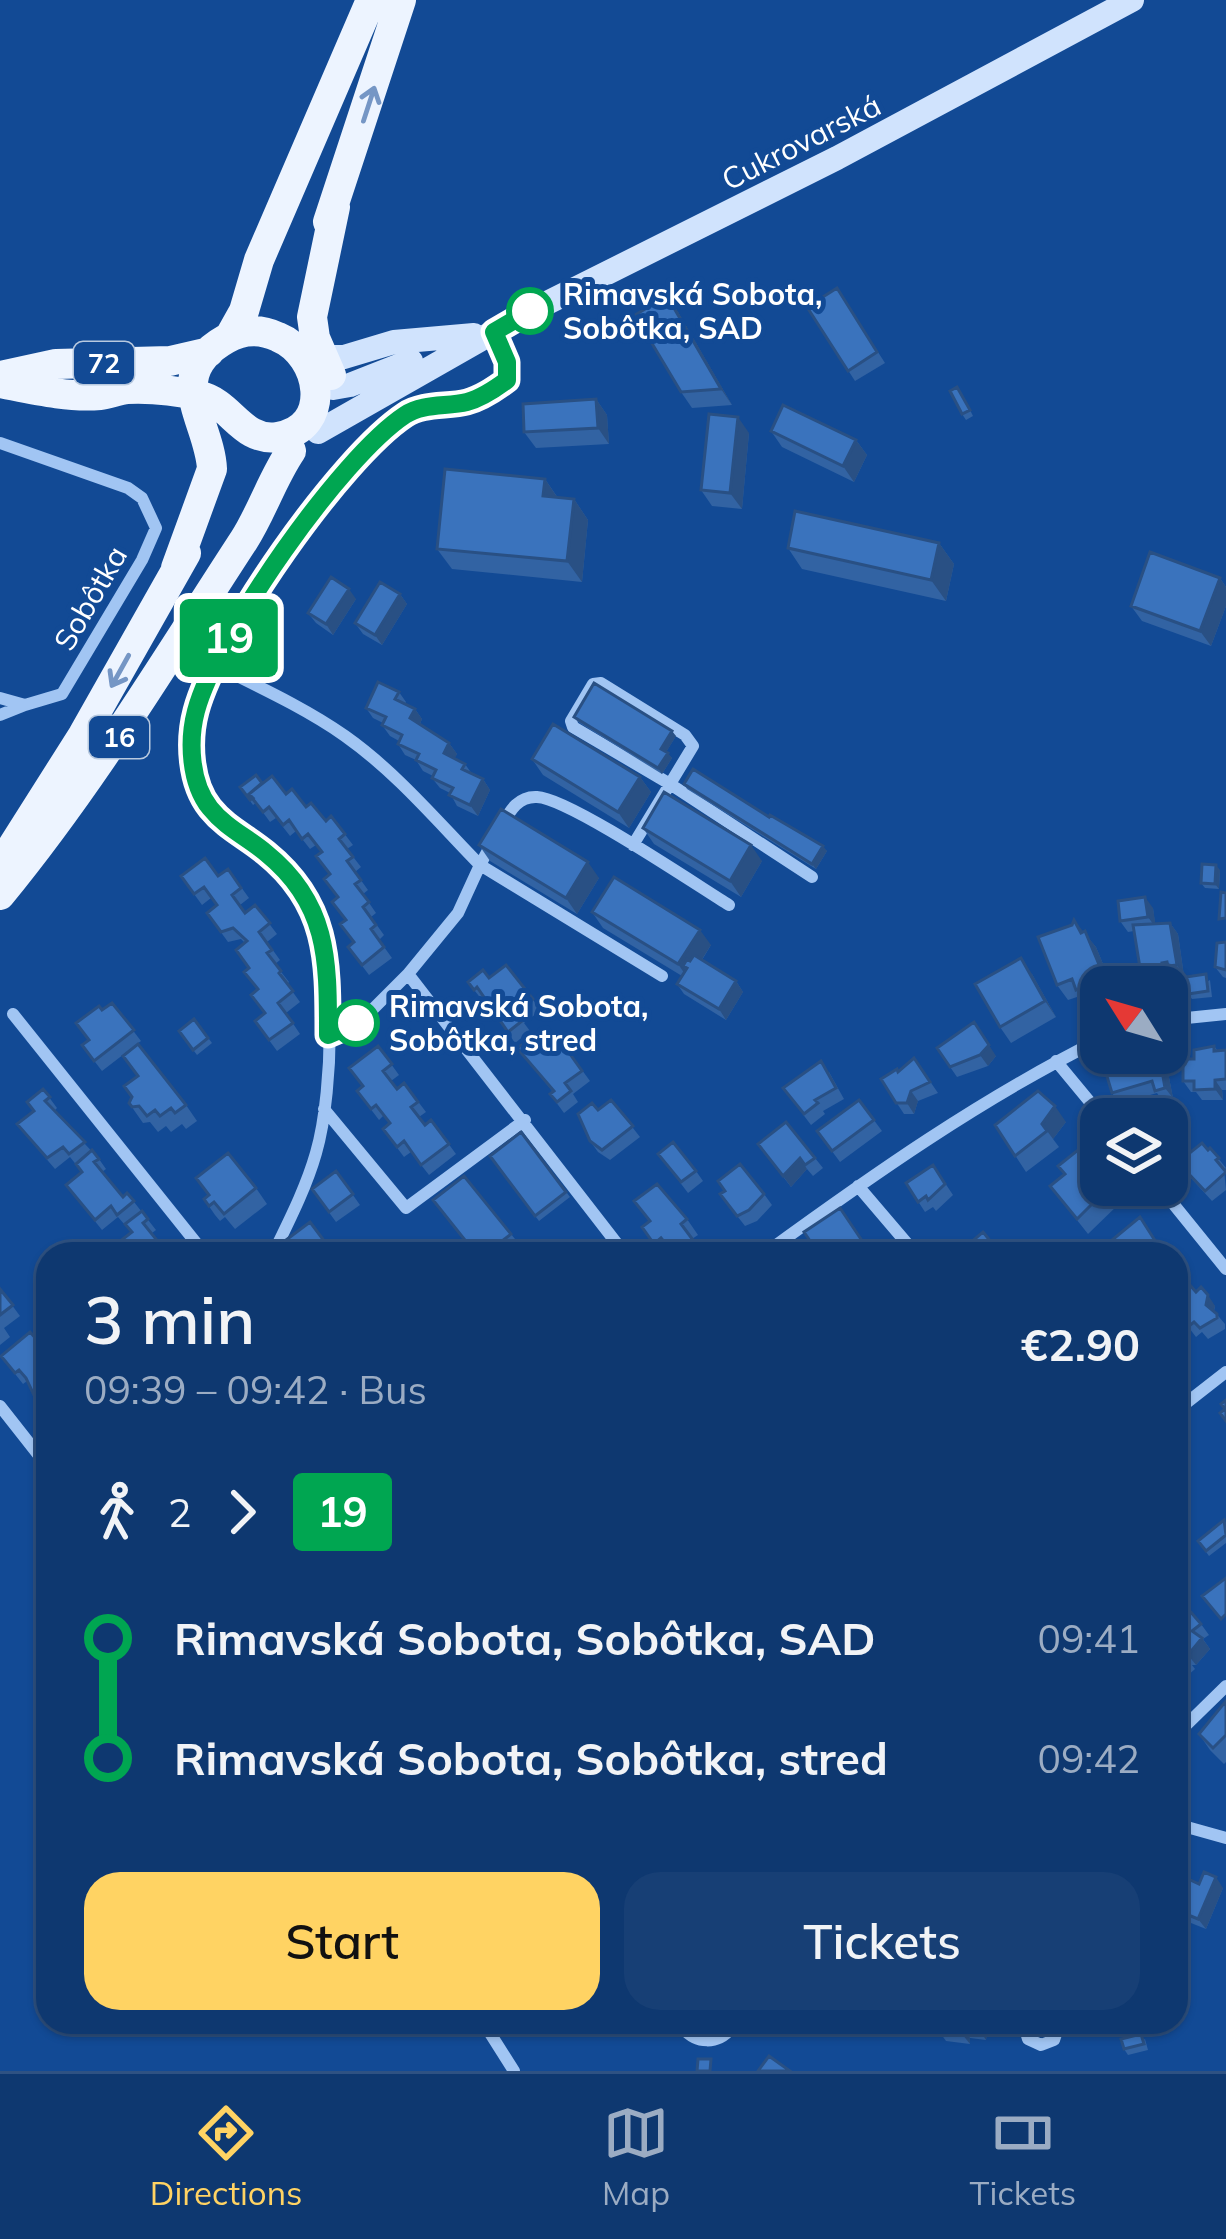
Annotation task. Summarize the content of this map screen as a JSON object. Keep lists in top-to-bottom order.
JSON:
{
  "streets": {
    "main road": ["Cukrovarská", "72", "16"],
    "street": ["Sobôtka"]
  },
  "crossings": [
    ["Cukrovarská", "16"],
    ["72", "16"]
  ],
  "places": ["Rimavská Sobota, Sobôtka, SAD", "Rimavská Sobota, Sobôtka, stred"],
  "lines": ["bus line 19"],
  "north": "top left",
  "page": {
    "on_map": "19",
    "heading": ["3 min", "09:39 – 09:42 · Bus", "€2.90"],
    "legs": ["2", "19"],
    "list": [
      {
        "name": "Rimavská Sobota, Sobôtka, SAD",
        "value": "09:41"
      },
      {
        "name": "Rimavská Sobota, Sobôtka, stred",
        "value": "09:42"
      }
    ],
    "buttons": ["Start", "Tickets"],
    "tabs": ["Directions", "Map", "Tickets"]
  }
}
